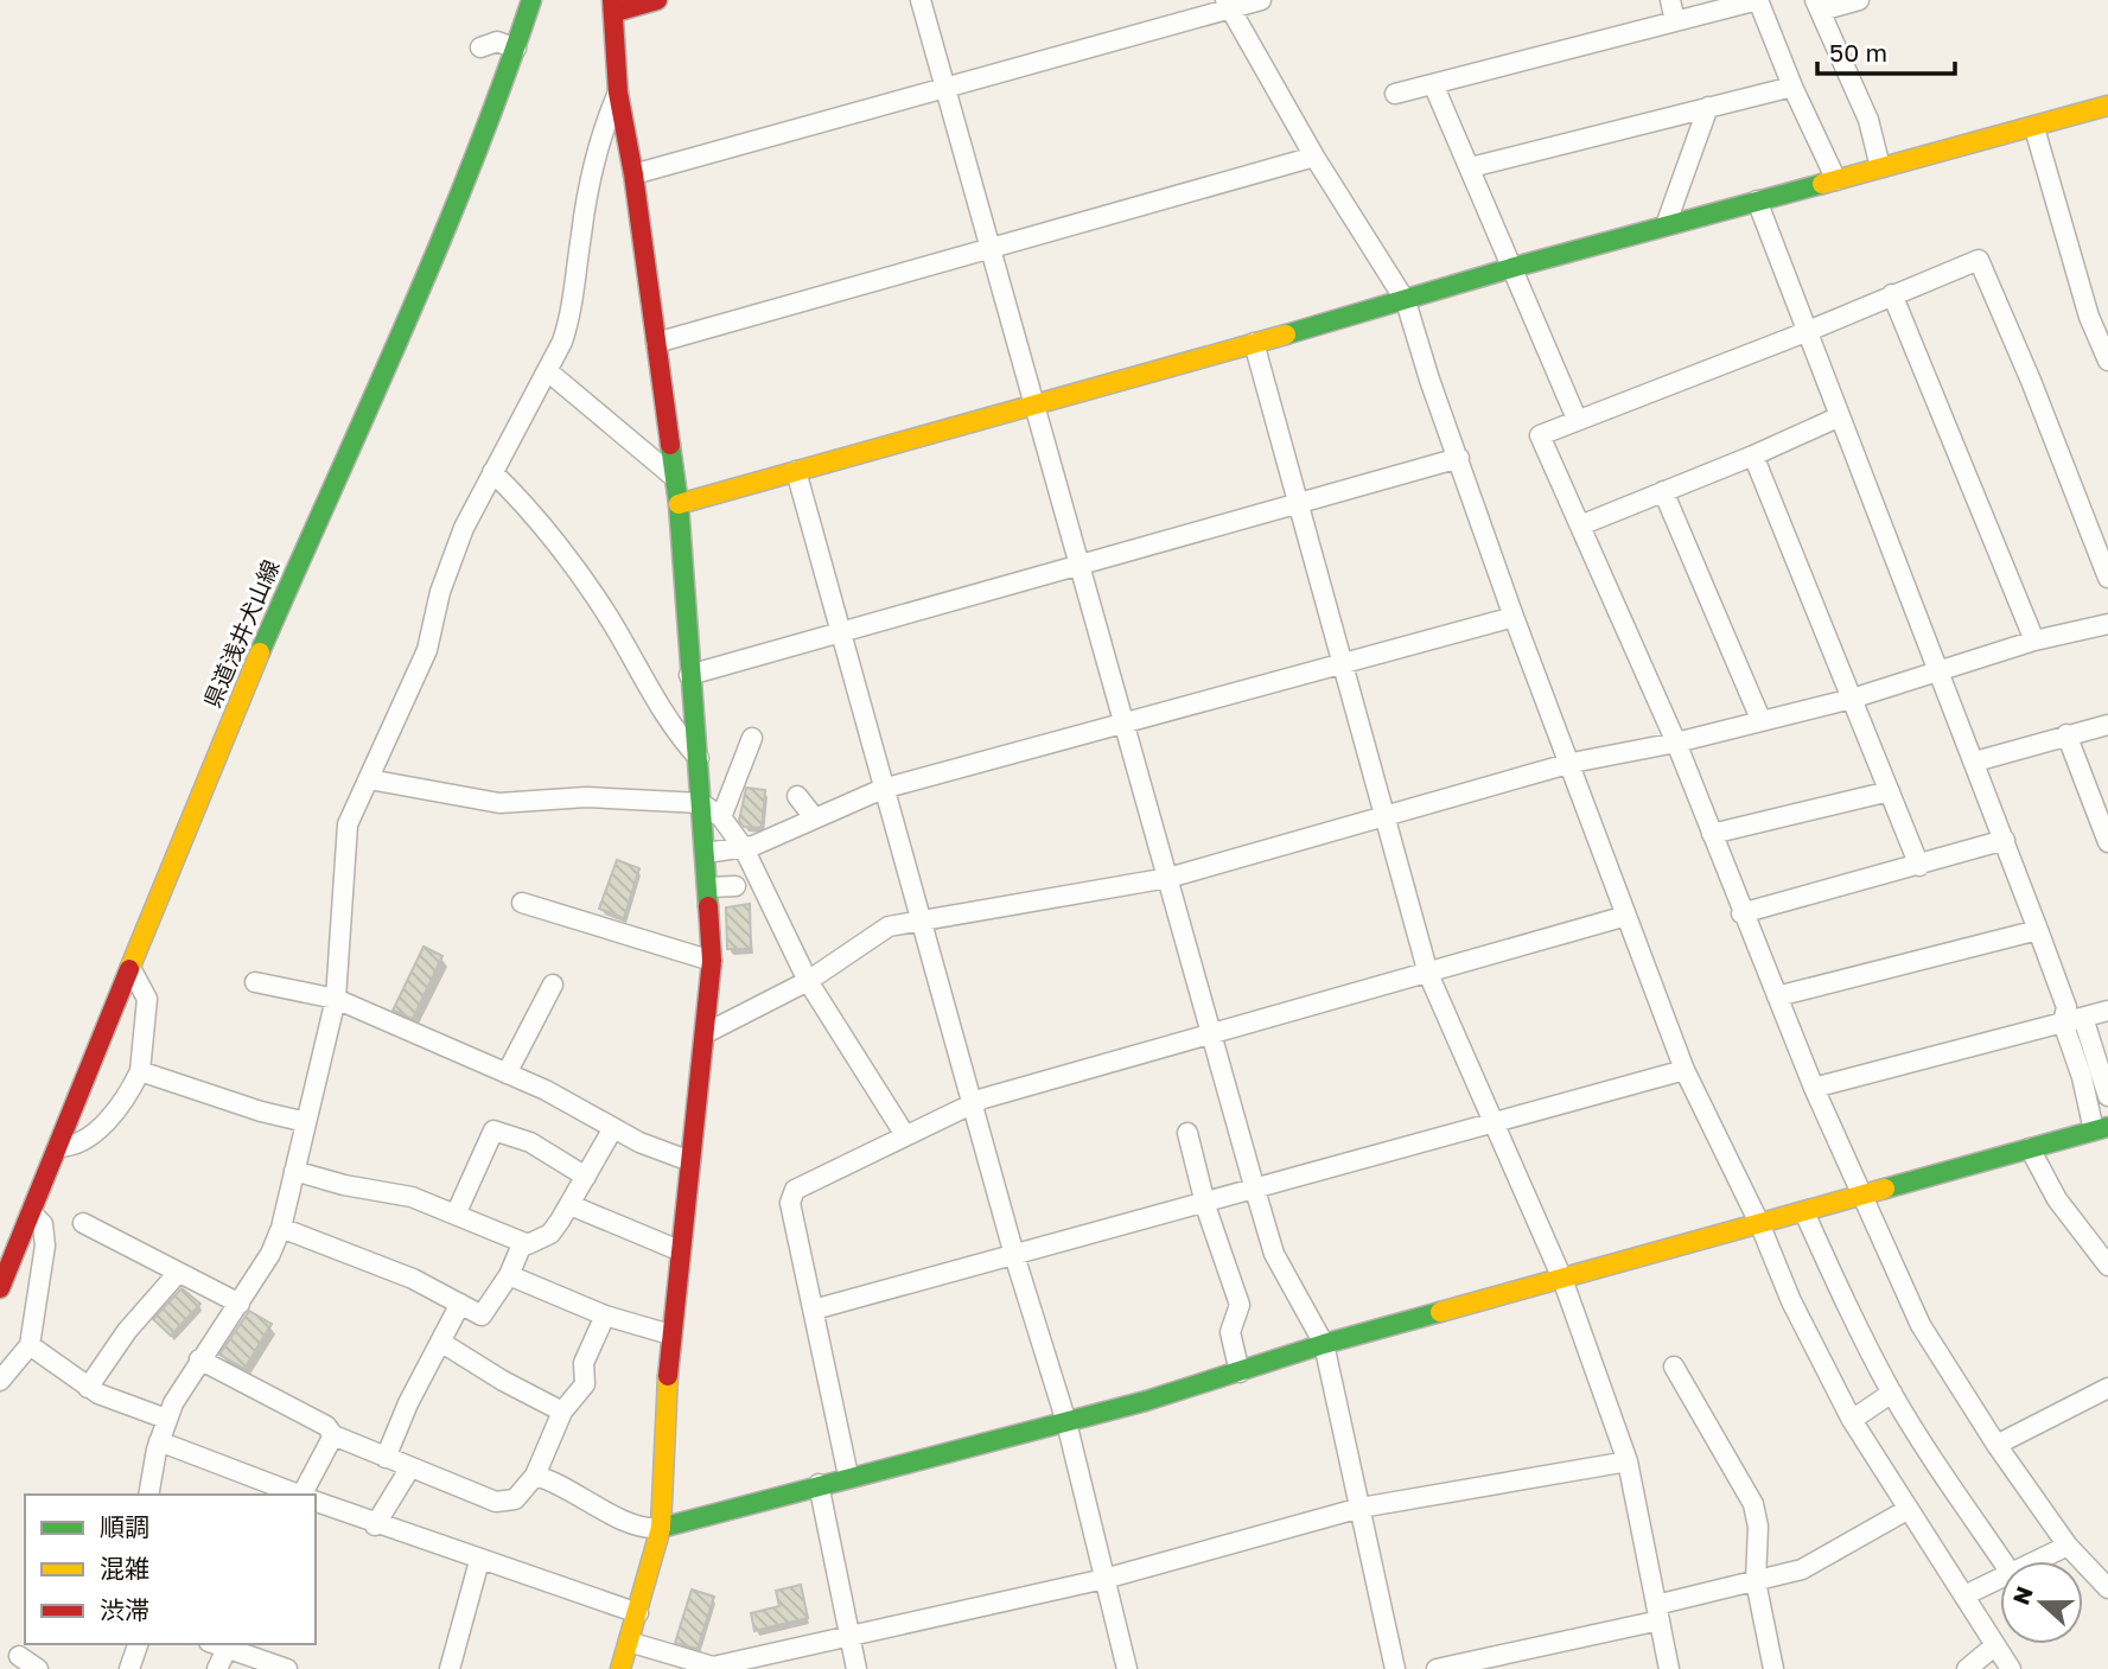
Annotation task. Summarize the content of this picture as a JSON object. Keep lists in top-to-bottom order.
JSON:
{
  "streets": {
    "street": ["県道浅井犬山線"]
  },
  "legend": ["順調", "混雑", "渋滞"],
  "scale_bar": "50 m",
  "north": "left"
}
